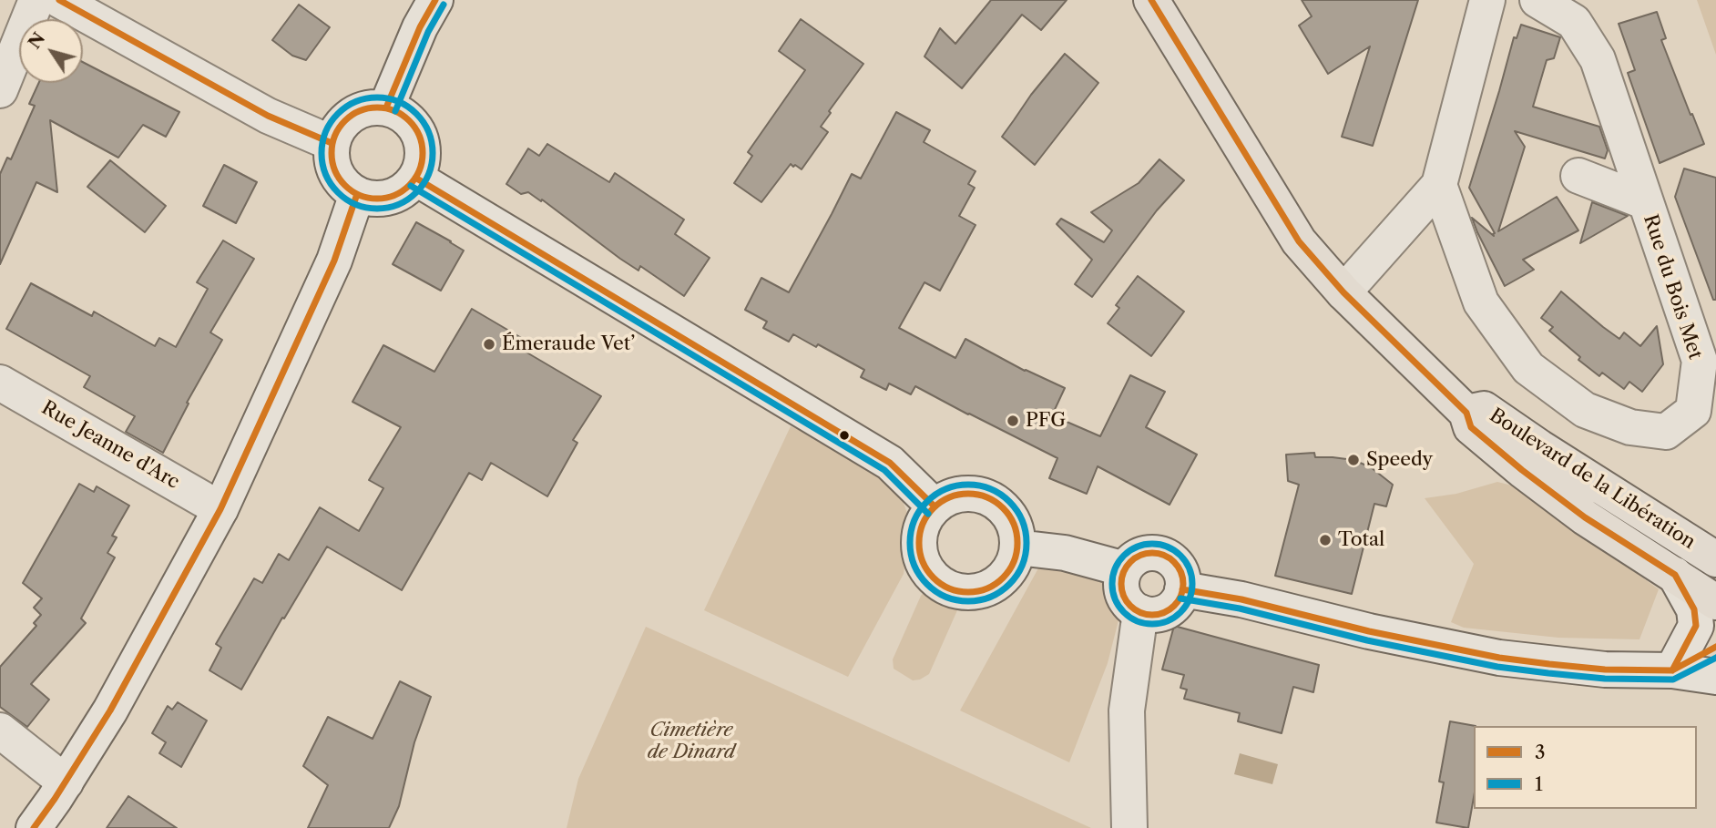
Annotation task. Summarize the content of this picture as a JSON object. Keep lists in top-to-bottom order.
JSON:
{
  "streets": {
    "main road": ["Rue du Bois Met", "Rue Jeanne d'Arc", "Boulevard de la Libération"]
  },
  "parks": ["Cimetière de Dinard"],
  "places": [
    "Émeraude Vet’",
    "PFG",
    "Speedy",
    "Total"
  ],
  "lines": ["transit line 3", "transit line 1"],
  "legend": ["3", "1"],
  "north": "top left"
}
